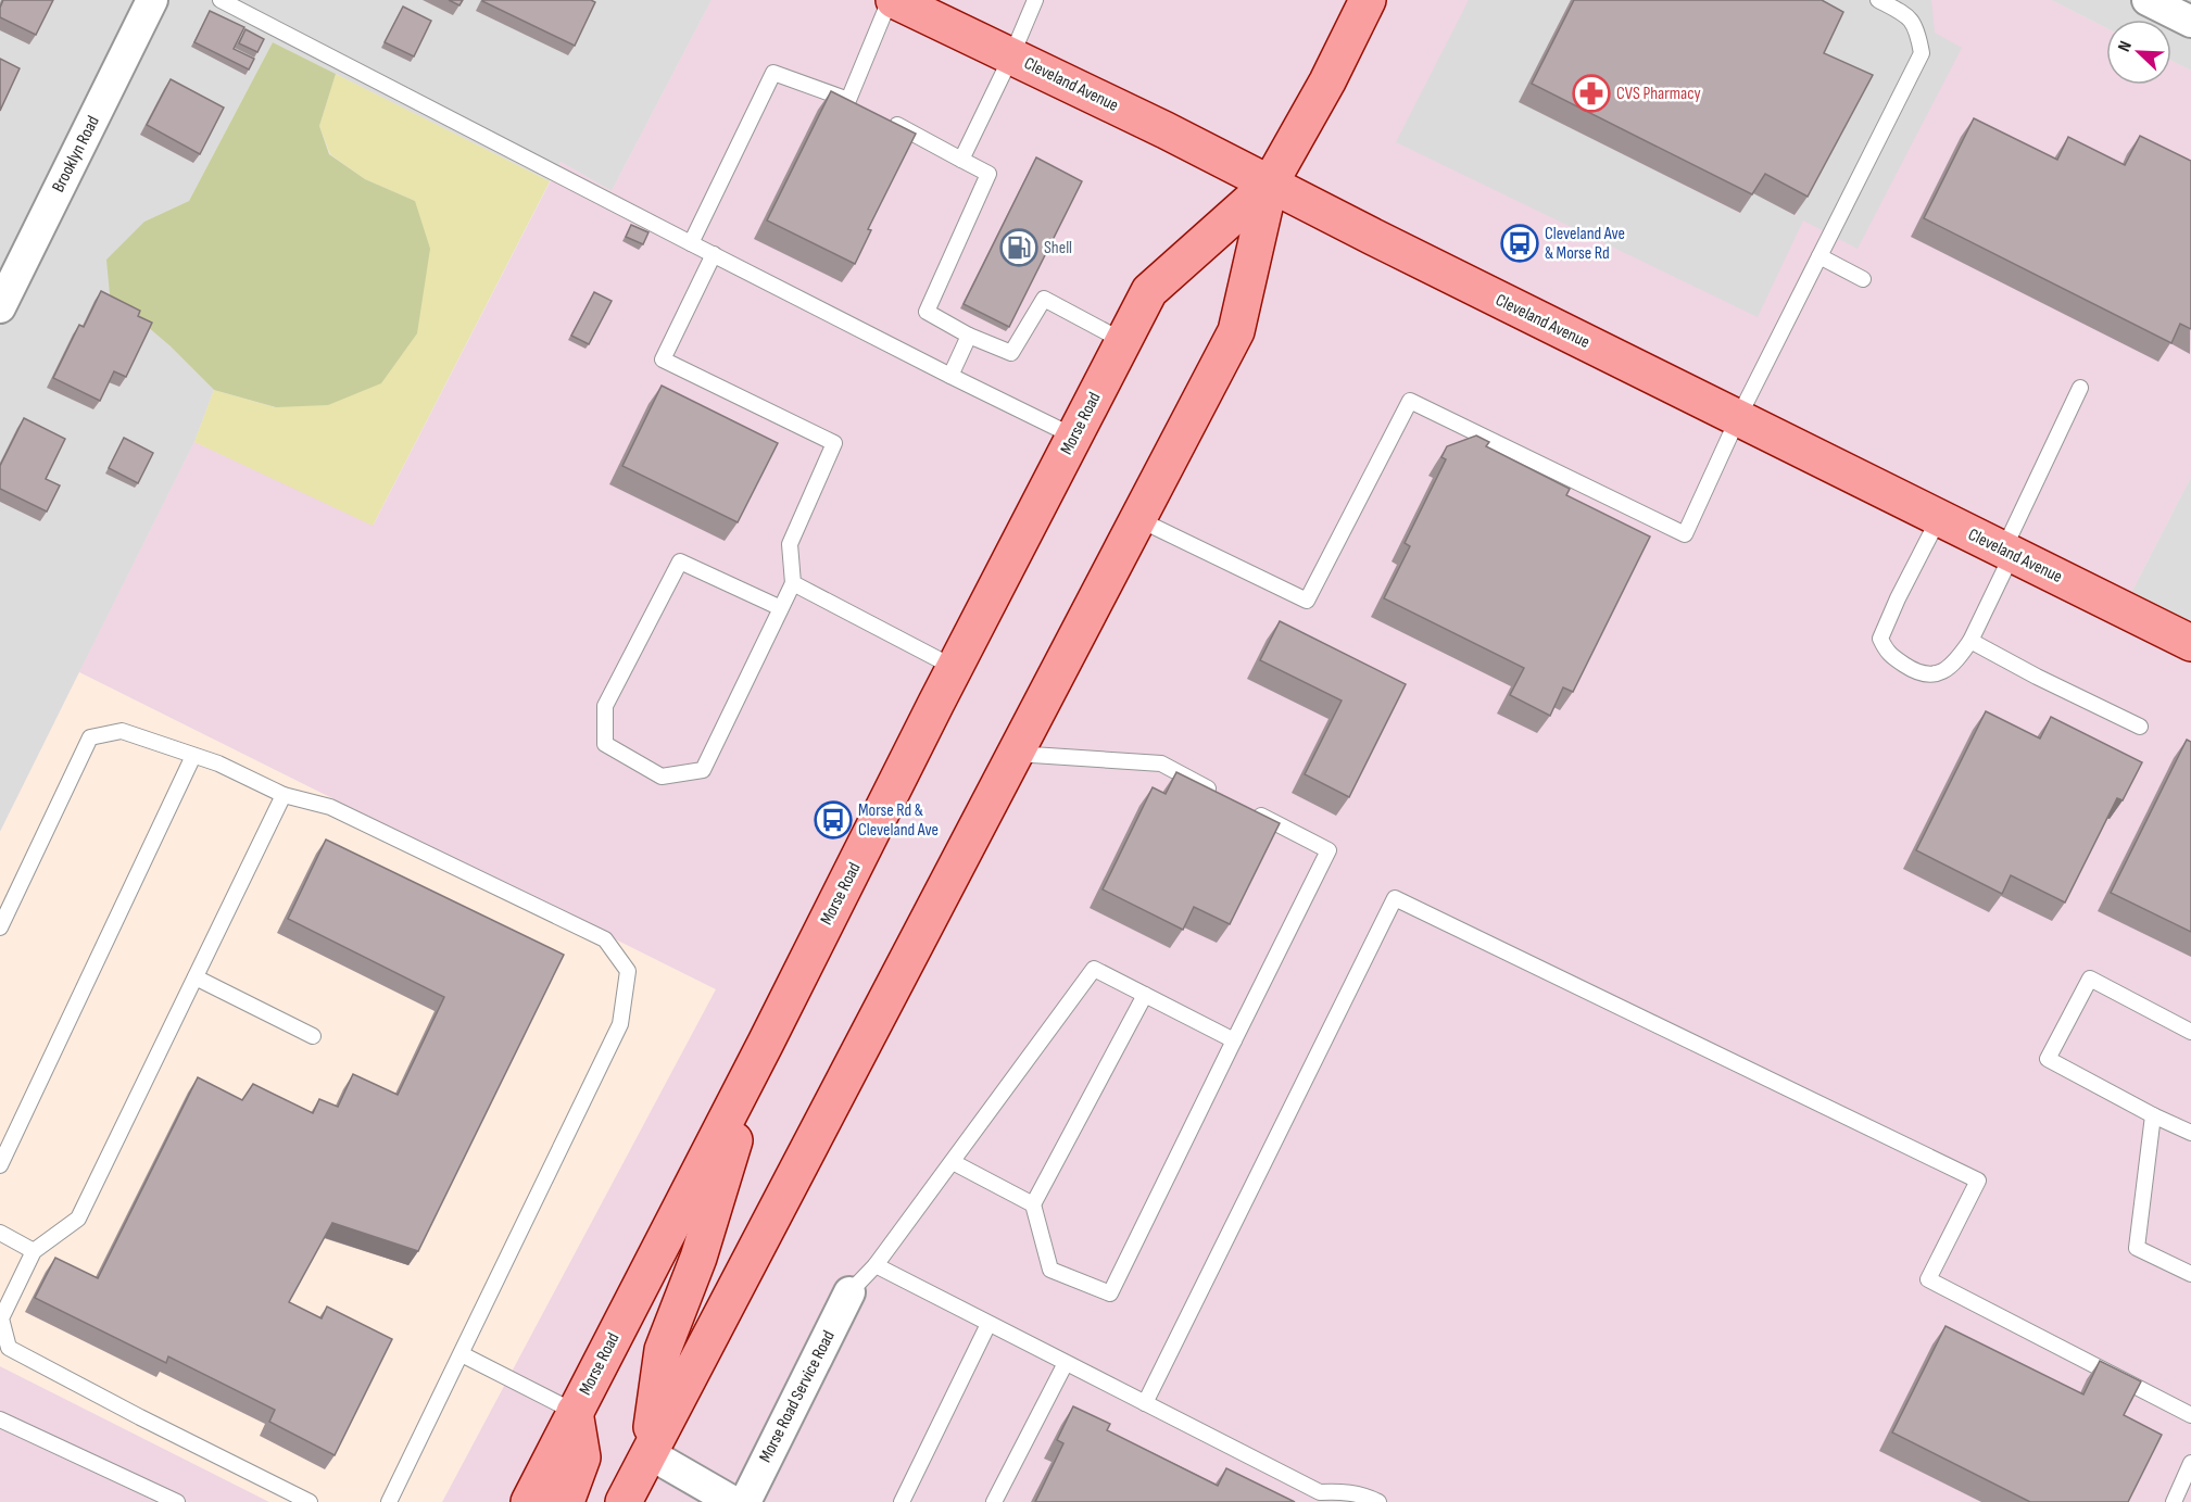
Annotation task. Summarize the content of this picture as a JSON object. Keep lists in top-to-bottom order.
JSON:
{
  "streets": {
    "main road": ["Cleveland Avenue", "Morse Road"],
    "street": ["Brooklyn Road", "Morse Road Service Road"]
  },
  "crossings": [
    ["Cleveland Avenue", "Morse Road"]
  ],
  "places": {
    "pharmacy": ["CVS Pharmacy"],
    "bus stop": ["Cleveland Ave & Morse Rd", "Morse Rd & Cleveland Ave"],
    "fuel station": ["Shell"]
  },
  "north": "top left"
}
